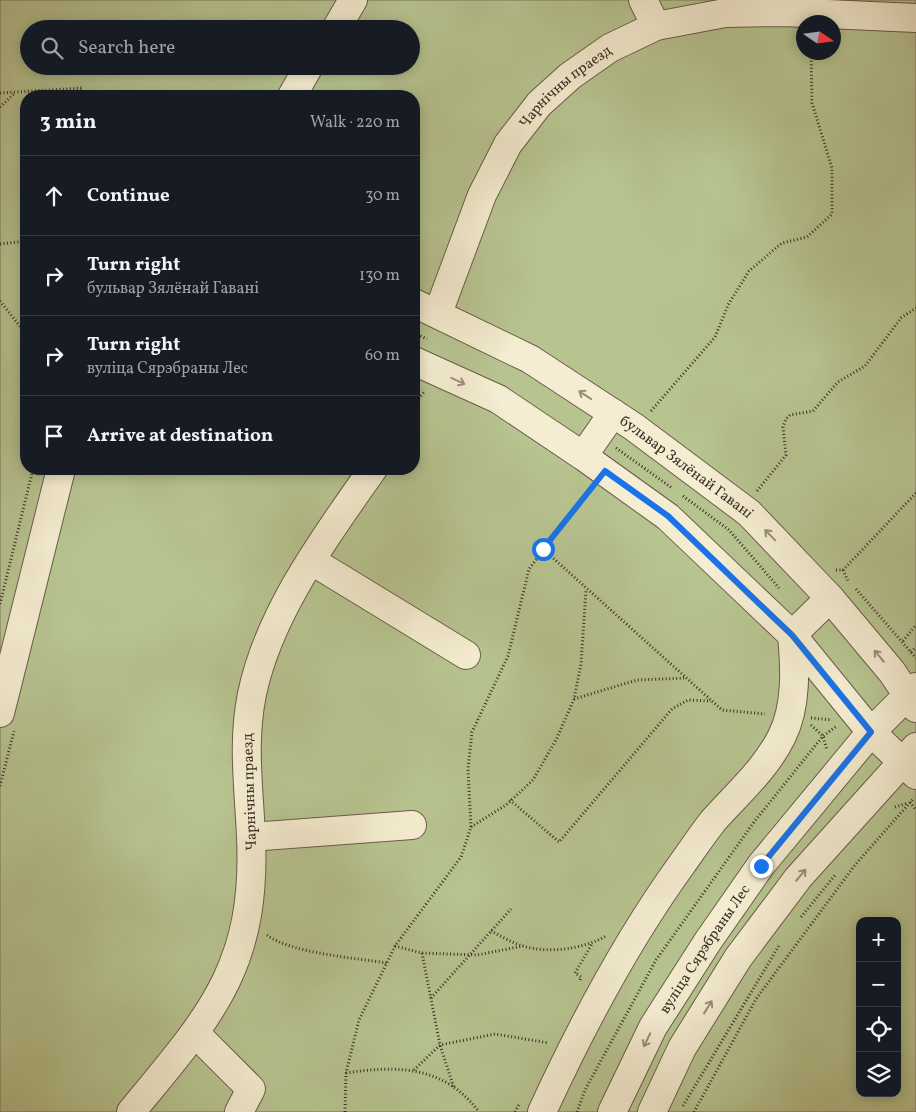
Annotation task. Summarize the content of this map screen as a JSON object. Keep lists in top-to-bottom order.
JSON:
{
  "streets": {
    "street": ["Чарнічны праезд", "бульвар Зялёнай Гавані", "вуліца Сярэбраны Лес"]
  },
  "crossings": [
    ["Чарнічны праезд", "бульвар Зялёнай Гавані"],
    ["бульвар Зялёнай Гавані", "вуліца Сярэбраны Лес"]
  ],
  "north": "right",
  "page": {
    "search": "Search here",
    "heading": ["3 min", "Walk · 220 m"],
    "list": [
      ["Continue", "30 m"],
      ["Turn right", "бульвар Зялёнай Гавані", "130 m"],
      ["Turn right", "вуліца Сярэбраны Лес", "60 m"],
      "Arrive at destination"
    ],
    "map_buttons": ["+", "−"]
  }
}
